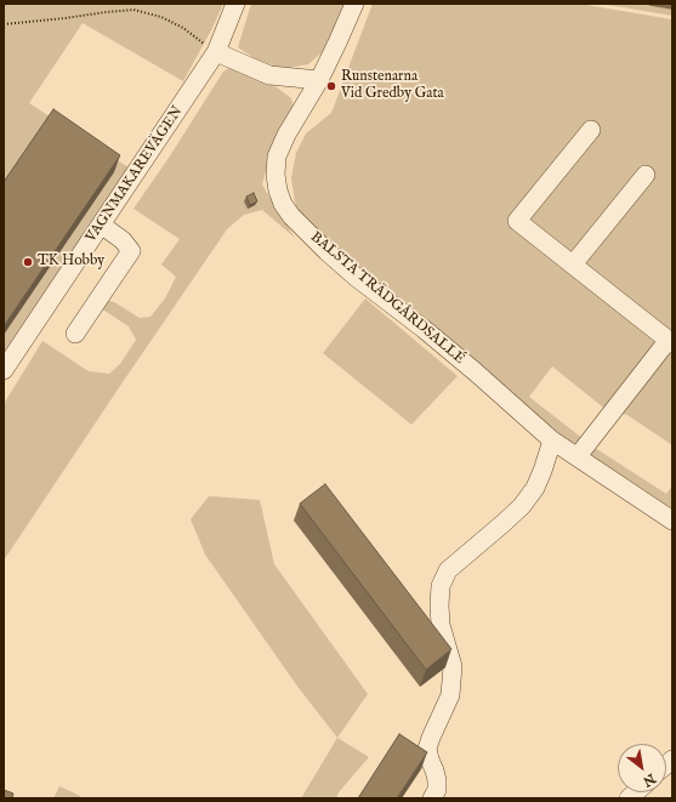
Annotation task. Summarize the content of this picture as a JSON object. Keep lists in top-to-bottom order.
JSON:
{
  "streets": {
    "street": ["VAGNMAKAREVÄGEN", "BALSTA TRÄDGÅRDSALLÉ"]
  },
  "places": ["Runstenarna Vid Gredby Gata", "TK Hobby"],
  "north": "bottom right"
}
